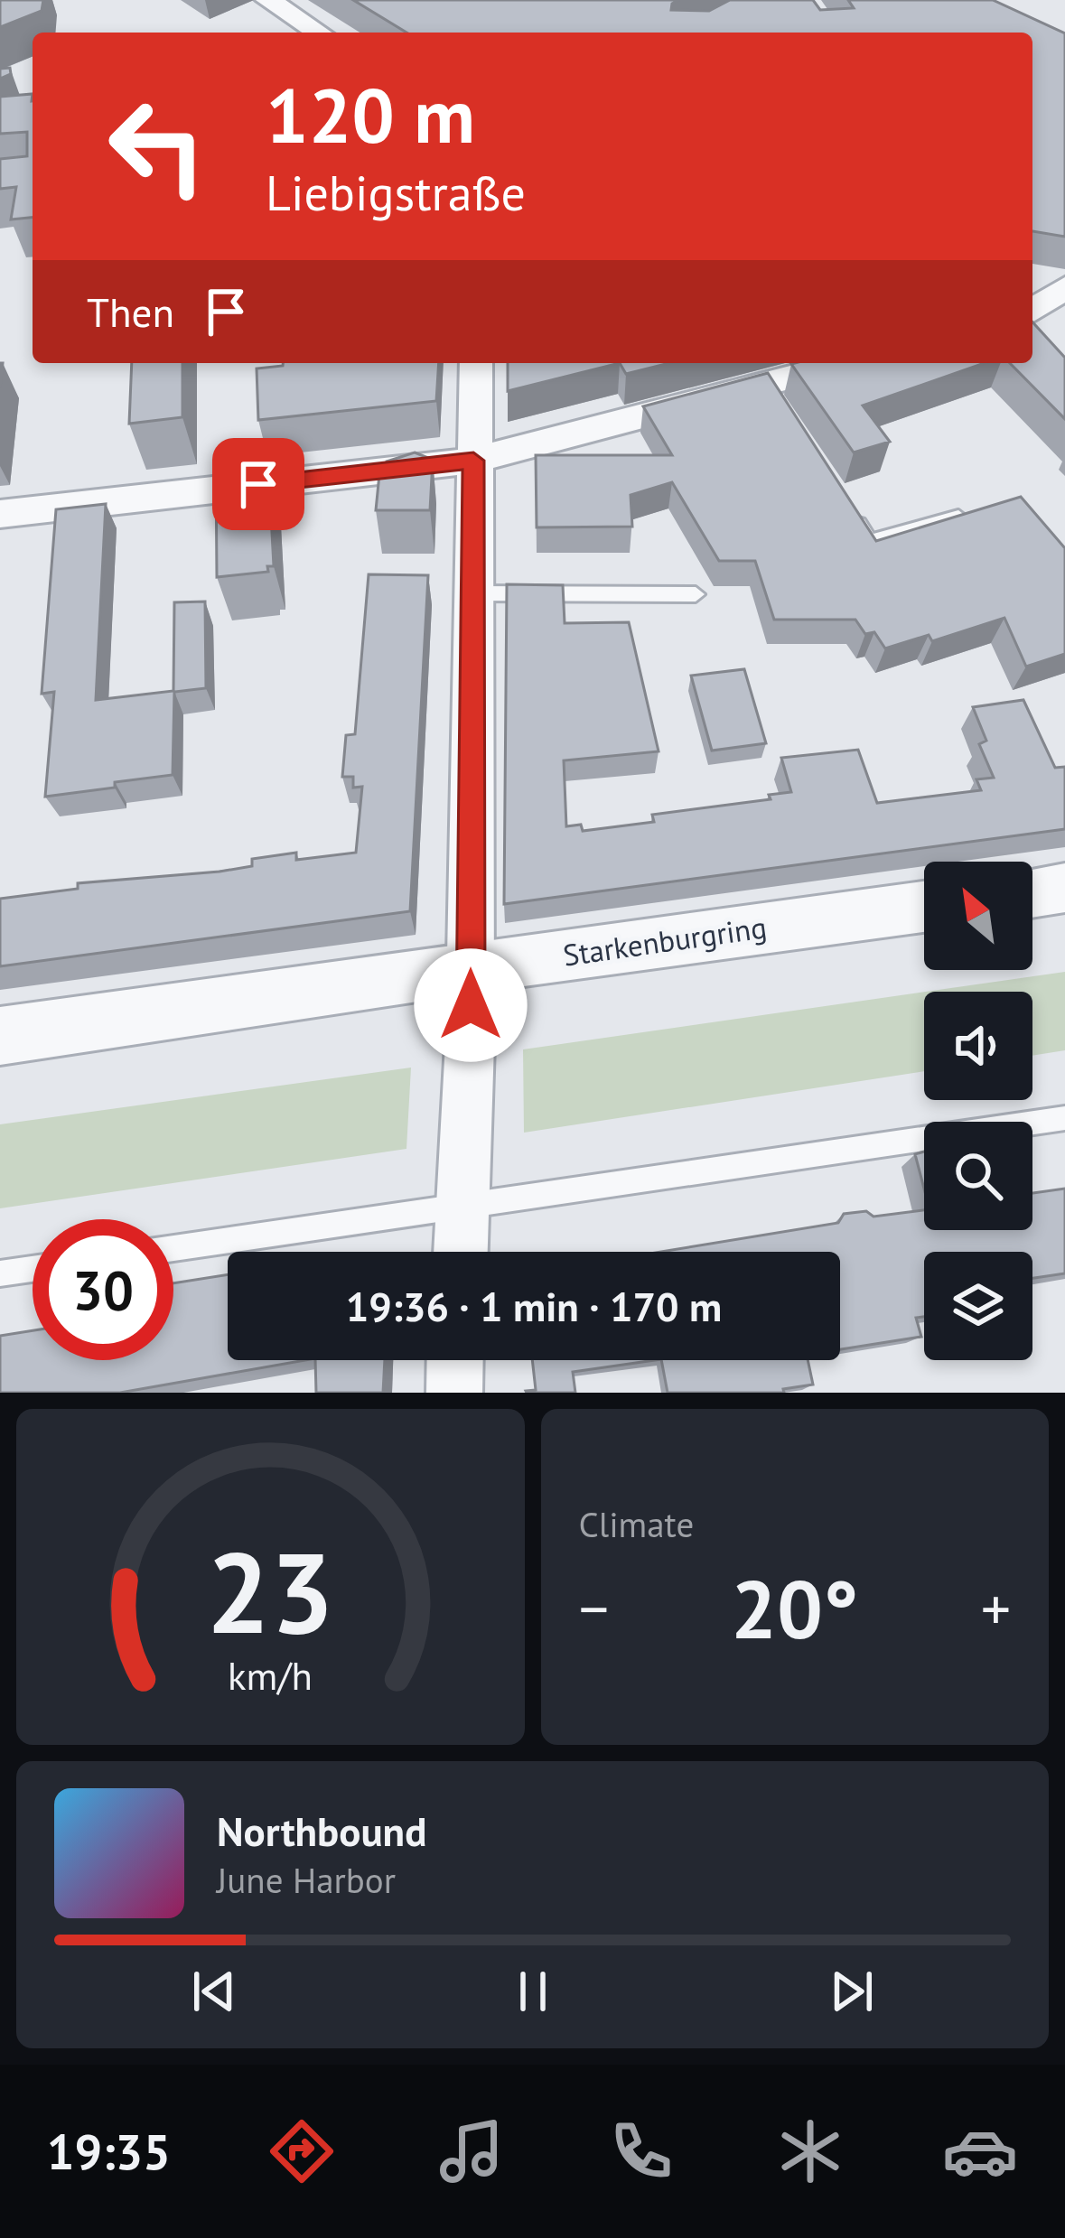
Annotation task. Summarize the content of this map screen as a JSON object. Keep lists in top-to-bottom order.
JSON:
{
  "streets": {
    "street": ["Starkenburgring"]
  },
  "north": "top left",
  "page": {
    "turn": ["120 m", "Liebigstraße"],
    "then": "Then",
    "limit": "30",
    "trip": "19:36 · 1 min · 170 m",
    "tile": "Climate",
    "heat": ["−", "20°", "+"],
    "song": ["Northbound", "June Harbor"],
    "tabs": "19:35",
    "gauge": ["23", "km/h"]
  }
}
